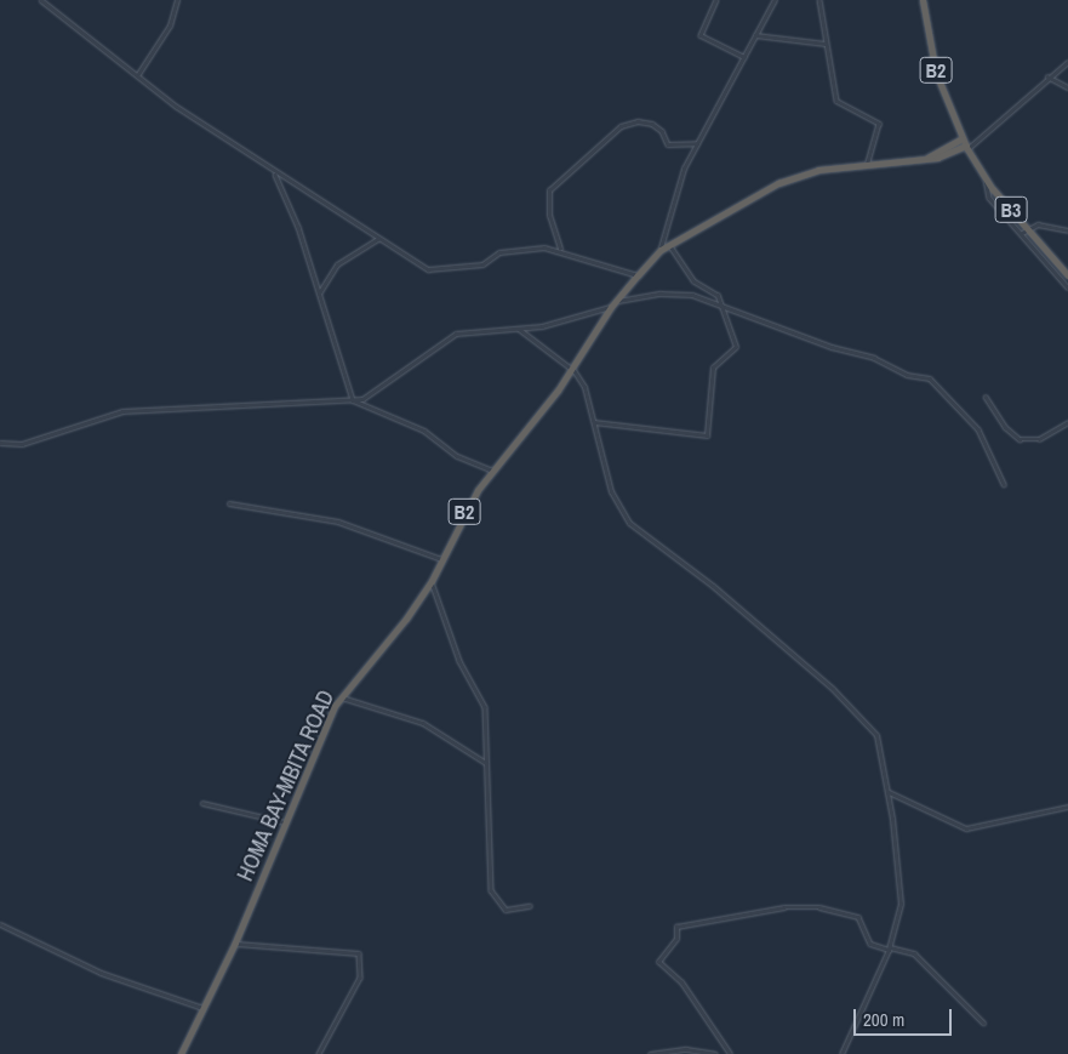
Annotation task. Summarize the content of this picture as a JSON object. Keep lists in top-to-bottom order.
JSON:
{
  "streets": {
    "highway": ["B2", "B3", "HOMA BAY-MBITA ROAD"]
  },
  "crossings": [
    ["B2", "B3"]
  ],
  "scale_bar": "200 m"
}
